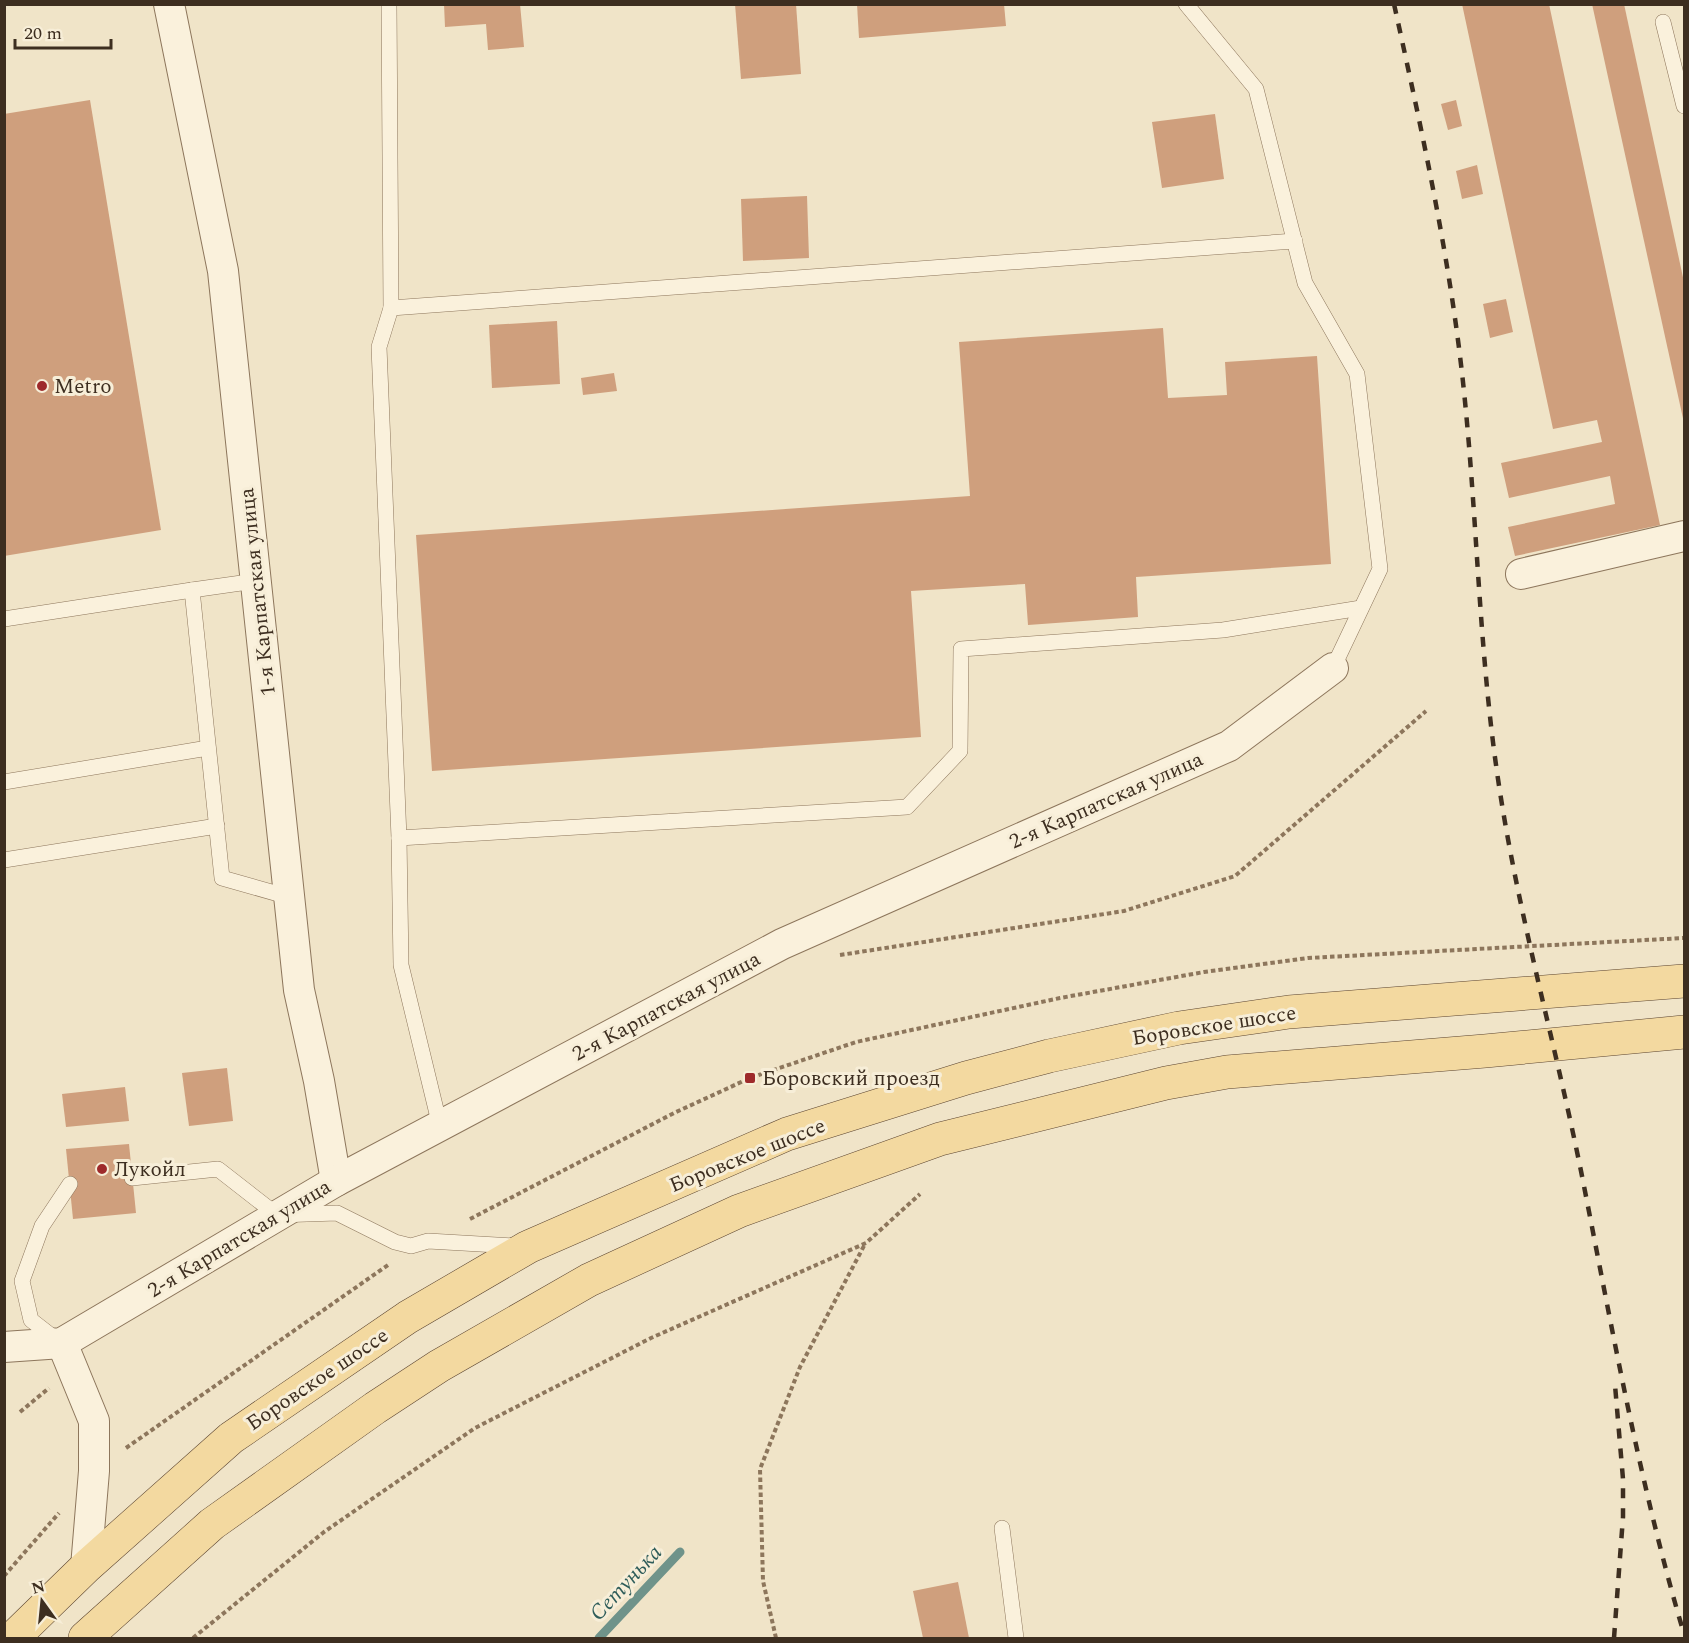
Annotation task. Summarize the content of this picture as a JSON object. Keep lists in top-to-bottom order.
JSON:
{
  "streets": {
    "main road": ["Боровское шоссе"],
    "street": ["1-я Карпатская улица", "2-я Карпатская улица"]
  },
  "crossings": [
    ["1-я Карпатская улица", "2-я Карпатская улица"]
  ],
  "water": ["Сетунька"],
  "places": {
    "other": ["Metro", "Лукойл"],
    "transit": ["Боровский проезд"]
  },
  "scale_bar": "20 m",
  "north": "top"
}
